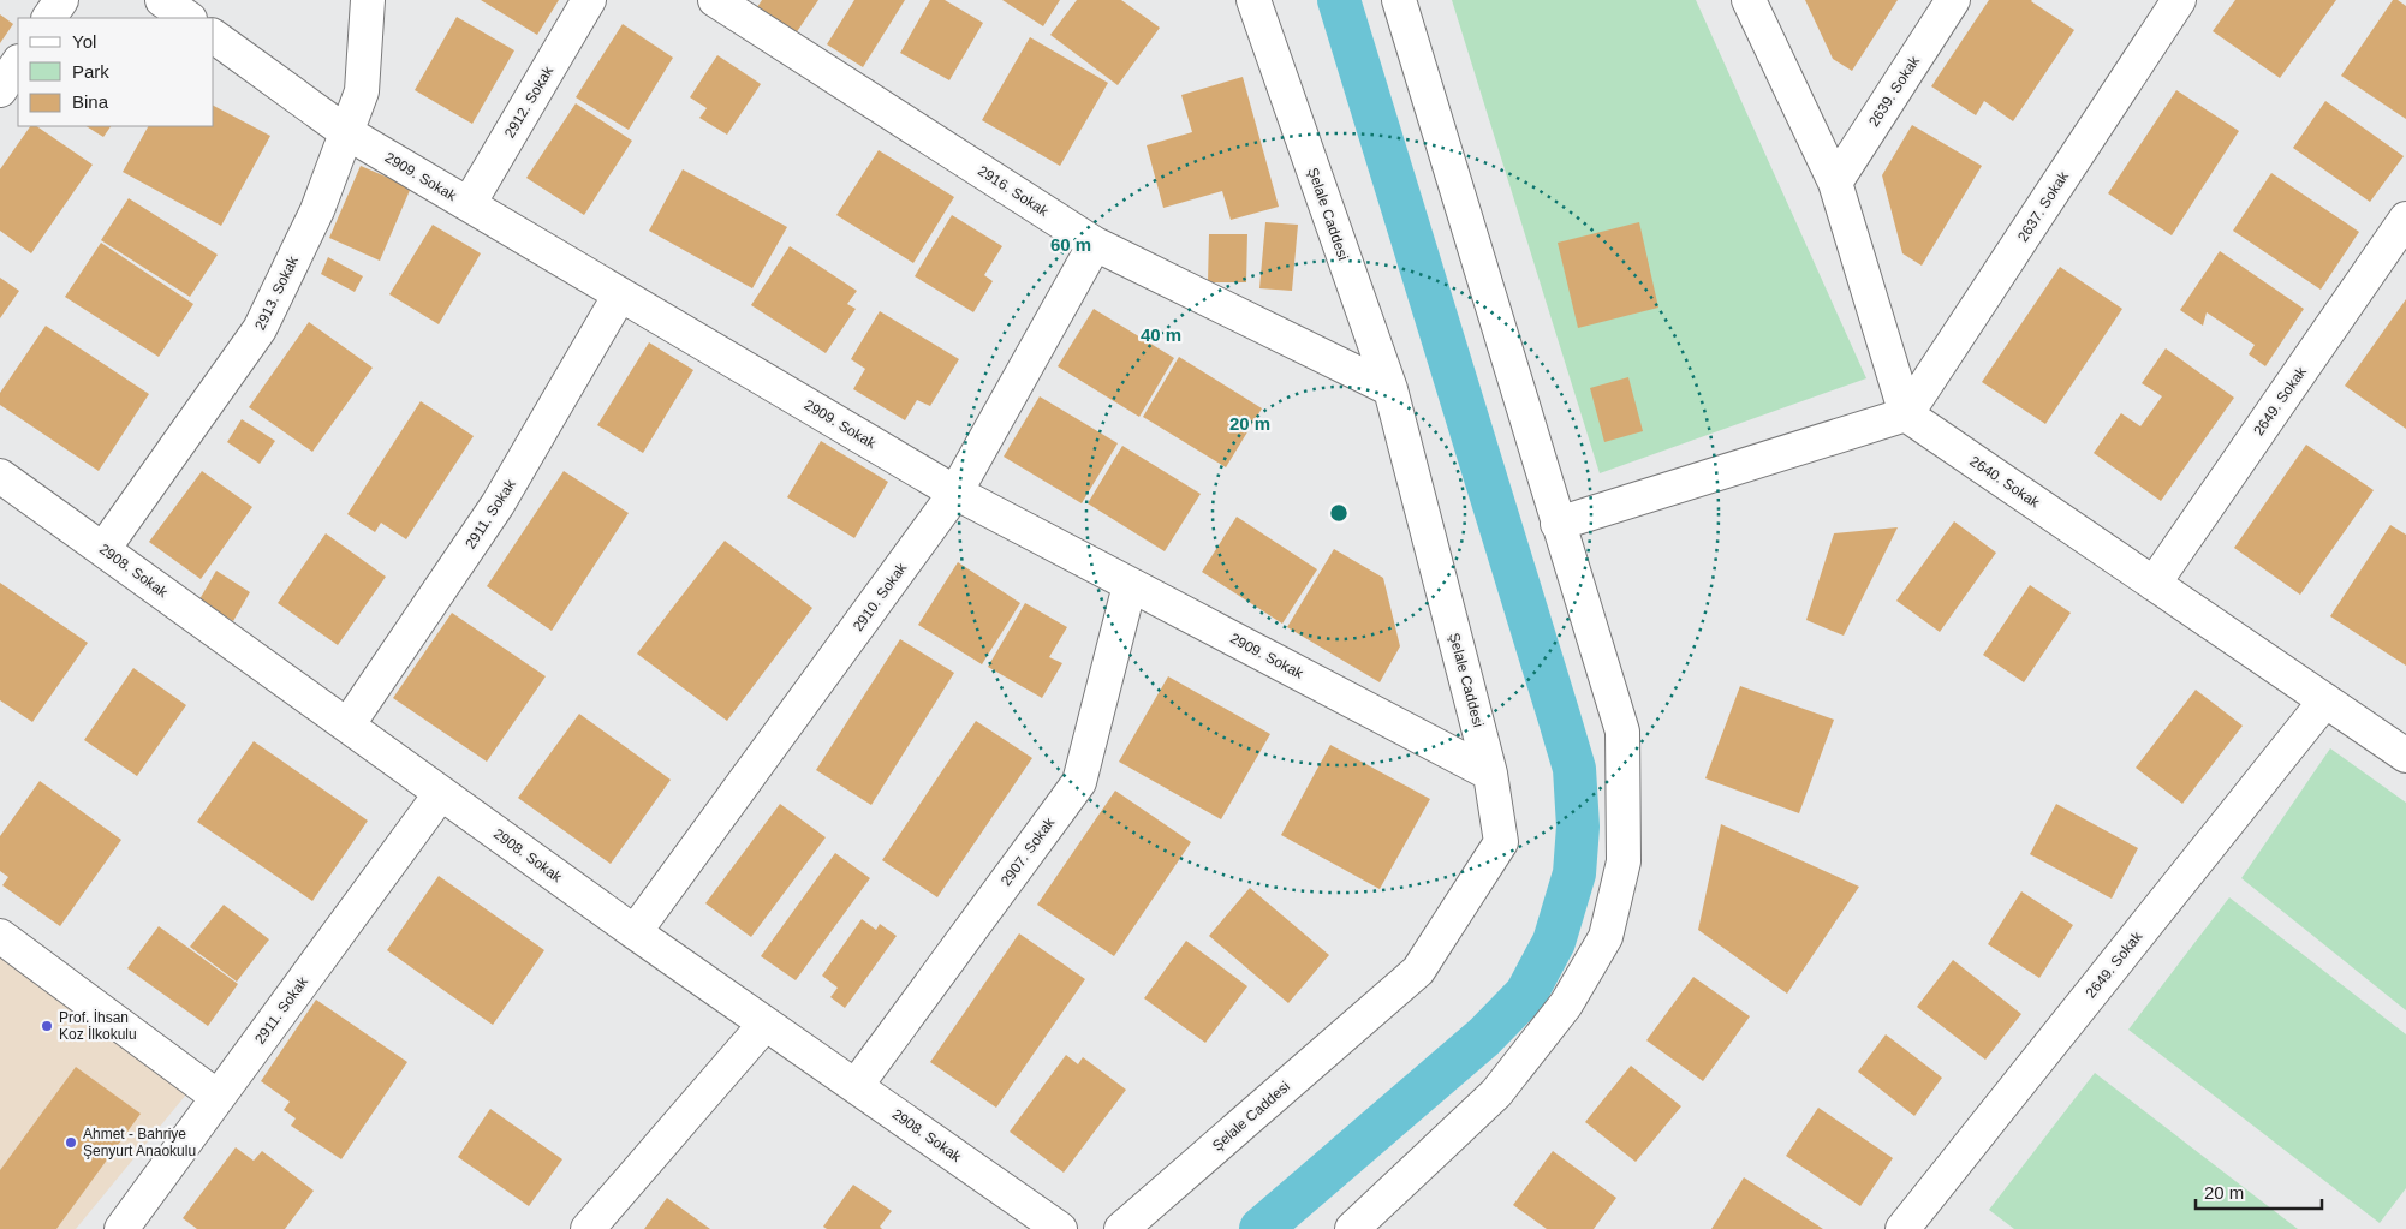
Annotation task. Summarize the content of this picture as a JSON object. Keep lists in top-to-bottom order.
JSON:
{
  "streets": {
    "street": [
      "2639. Sokak",
      "2912. Sokak",
      "2909. Sokak",
      "2916. Sokak",
      "2637. Sokak",
      "Şelale Caddesi",
      "2913. Sokak",
      "2649. Sokak",
      "2640. Sokak",
      "2911. Sokak",
      "2908. Sokak",
      "2910. Sokak",
      "2907. Sokak"
    ]
  },
  "crossings": [
    ["2912. Sokak", "2909. Sokak"],
    ["2909. Sokak", "Şelale Caddesi"],
    ["2909. Sokak", "2913. Sokak"],
    ["2909. Sokak", "2911. Sokak"],
    ["2909. Sokak", "2910. Sokak"],
    ["2909. Sokak", "2907. Sokak"],
    ["2916. Sokak", "Şelale Caddesi"],
    ["2916. Sokak", "2910. Sokak"],
    ["2637. Sokak", "2640. Sokak"],
    ["2913. Sokak", "2908. Sokak"],
    ["2649. Sokak", "2640. Sokak"],
    ["2911. Sokak", "2908. Sokak"],
    ["2908. Sokak", "2910. Sokak"],
    ["2908. Sokak", "2907. Sokak"]
  ],
  "places": ["Prof. İhsan Koz İlkokulu", "Ahmet - Bahriye Şenyurt Anaokulu"],
  "legend": ["Yol", "Park", "Bina"],
  "scale_bar": "20 m",
  "rings": ["60 m", "40 m", "20 m"]
}
